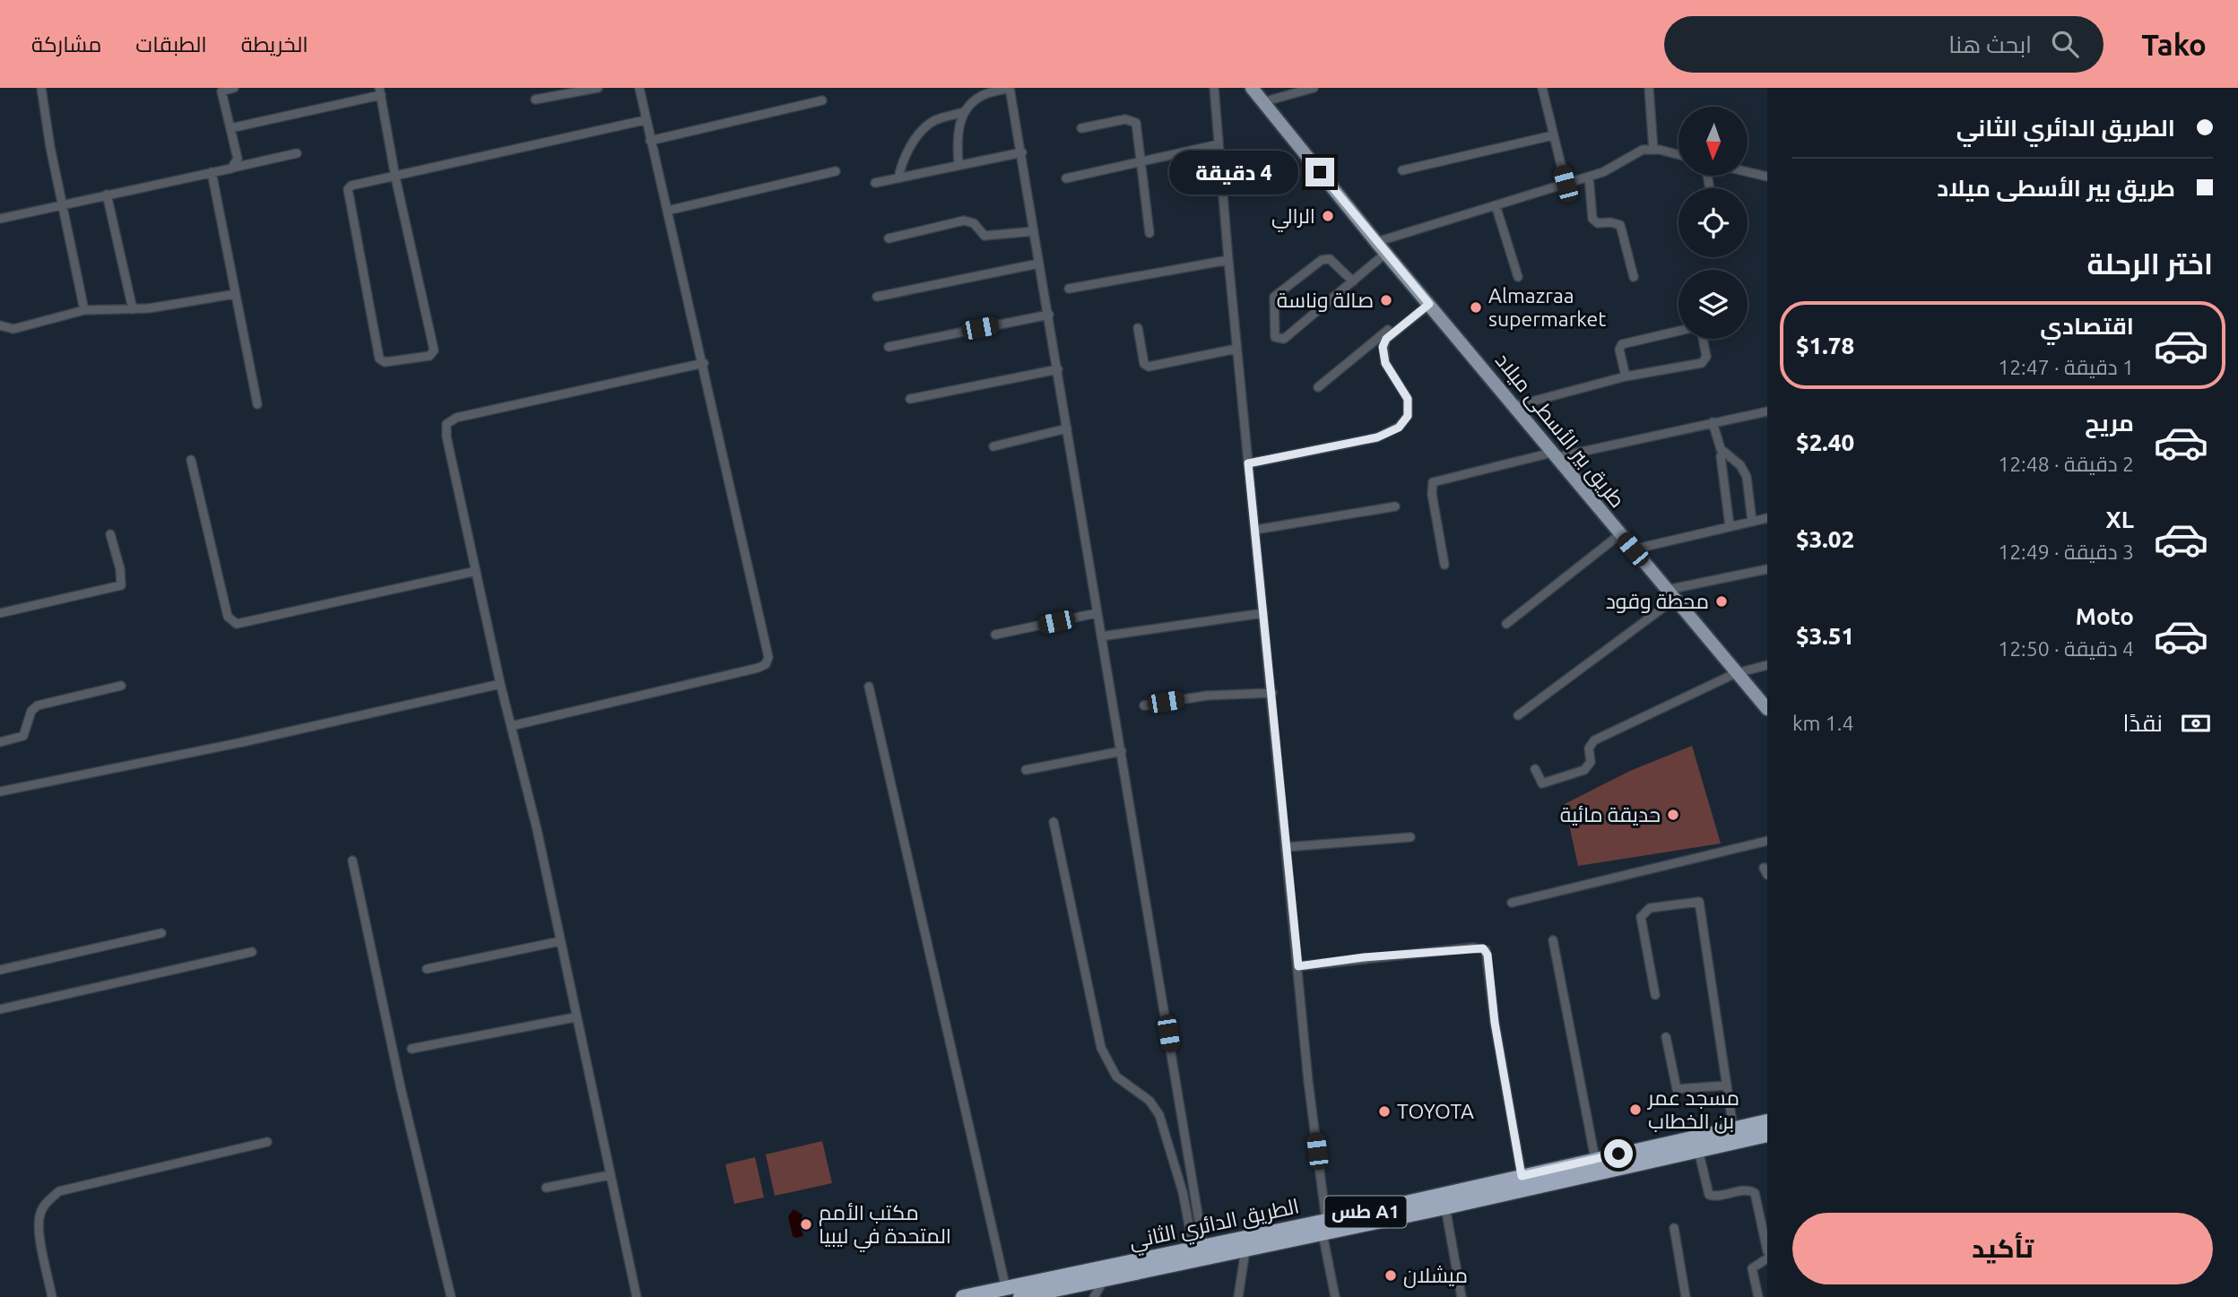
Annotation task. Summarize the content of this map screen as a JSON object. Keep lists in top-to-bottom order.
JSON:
{
  "streets": {
    "highway": ["طس A1", "الطريق الدائري الثاني"],
    "main road": ["طريق بير الأسطى ميلاد"]
  },
  "places": [
    "الرالي",
    "صالة وناسة",
    "Almazraa supermarket",
    "محطة وقود",
    "حديقة مائية",
    "مسجد عمر بن الخطاب",
    "TOYOTA",
    "مكتب الأمم المتحدة في ليبيا",
    "ميشلان"
  ],
  "north": "bottom",
  "page": {
    "header": "Tako",
    "search": "ابحث هنا",
    "nav": ["الخريطة", "الطبقات", "مشاركة"],
    "banner": ["الطريق الدائري الثاني", "طريق بير الأسطى ميلاد"],
    "bubble": "4 دقيقة",
    "heading": "اختر الرحلة",
    "list": [
      {
        "name": "اقتصادي",
        "note": "1 دقيقة · 12:47",
        "value": "$1.78"
      },
      {
        "name": "مريح",
        "note": "2 دقيقة · 12:48",
        "value": "$2.40"
      },
      {
        "name": "XL",
        "note": "3 دقيقة · 12:49",
        "value": "$3.02"
      },
      {
        "name": "Moto",
        "note": "4 دقيقة · 12:50",
        "value": "$3.51"
      }
    ],
    "pay": ["نقدًا", "1.4 km"],
    "buttons": "تأكيد"
  }
}
